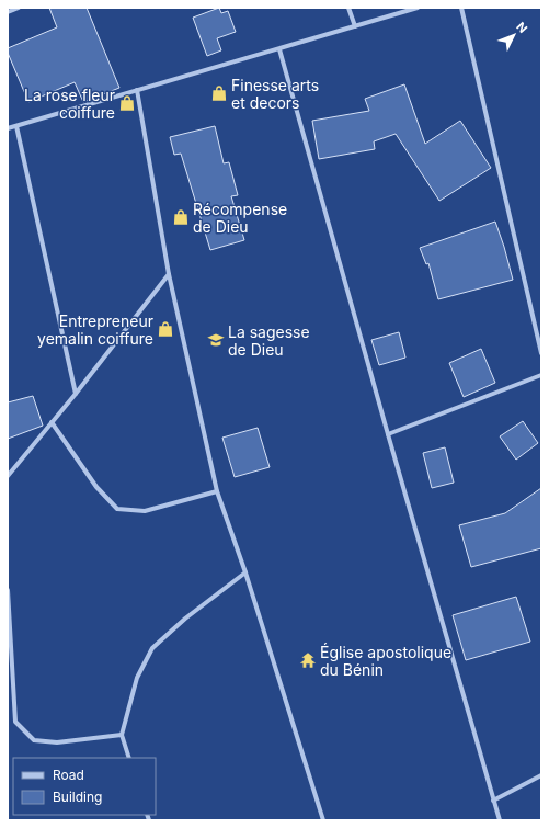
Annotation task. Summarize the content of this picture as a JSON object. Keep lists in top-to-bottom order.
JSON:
{
  "places": {
    "shop": [
      "Finesse arts et decors",
      "La rose fleur coiffure",
      "Récompense de Dieu",
      "Entrepreneur yemalin coiffure"
    ],
    "school or university": ["La sagesse de Dieu"],
    "temple": ["Église apostolique du Bénin"]
  },
  "legend": ["Road", "Building"],
  "north": "top right"
}
